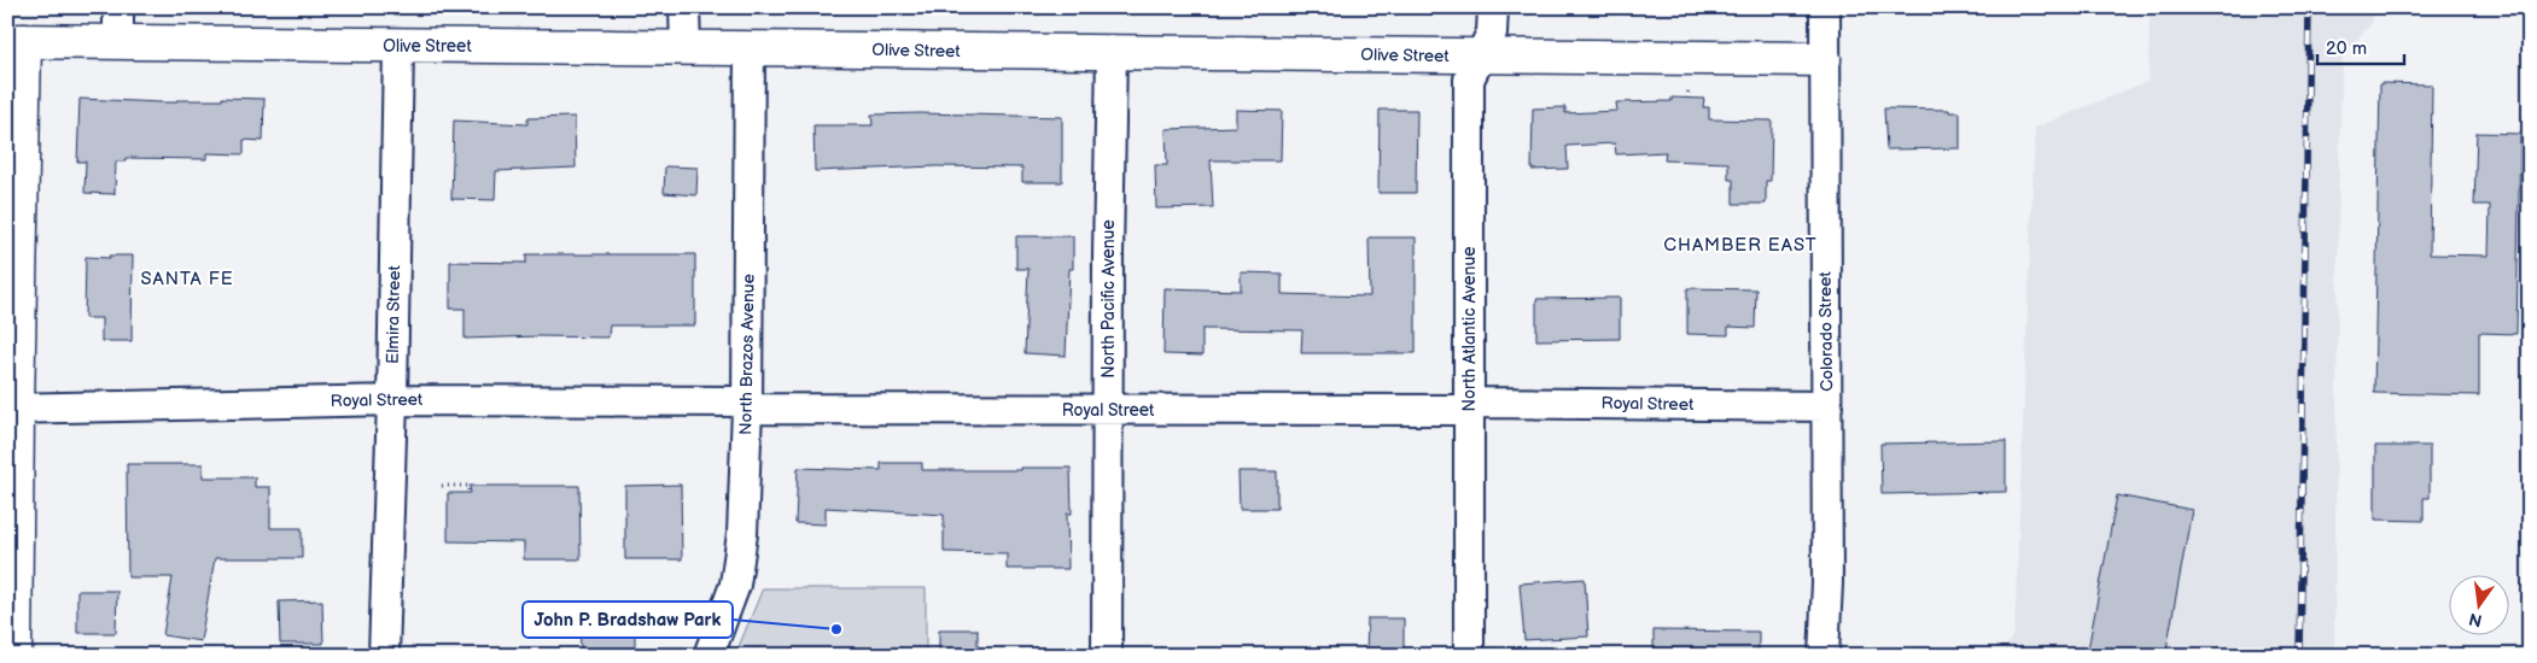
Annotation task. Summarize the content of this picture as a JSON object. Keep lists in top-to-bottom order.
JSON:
{
  "streets": {
    "street": [
      "Olive Street",
      "North Pacific Avenue",
      "Elmira Street",
      "North Atlantic Avenue",
      "Colorado Street",
      "North Brazos Avenue",
      "Royal Street"
    ]
  },
  "crossings": [
    ["Olive Street", "North Pacific Avenue"],
    ["Olive Street", "Elmira Street"],
    ["Olive Street", "North Atlantic Avenue"],
    ["Olive Street", "Colorado Street"],
    ["Olive Street", "North Brazos Avenue"],
    ["North Pacific Avenue", "Royal Street"],
    ["Elmira Street", "Royal Street"],
    ["North Atlantic Avenue", "Royal Street"],
    ["Colorado Street", "Royal Street"],
    ["North Brazos Avenue", "Royal Street"]
  ],
  "districts": ["CHAMBER EAST", "SANTA FE"],
  "places": ["John P. Bradshaw Park"],
  "scale_bar": "20 m",
  "north": "bottom"
}
